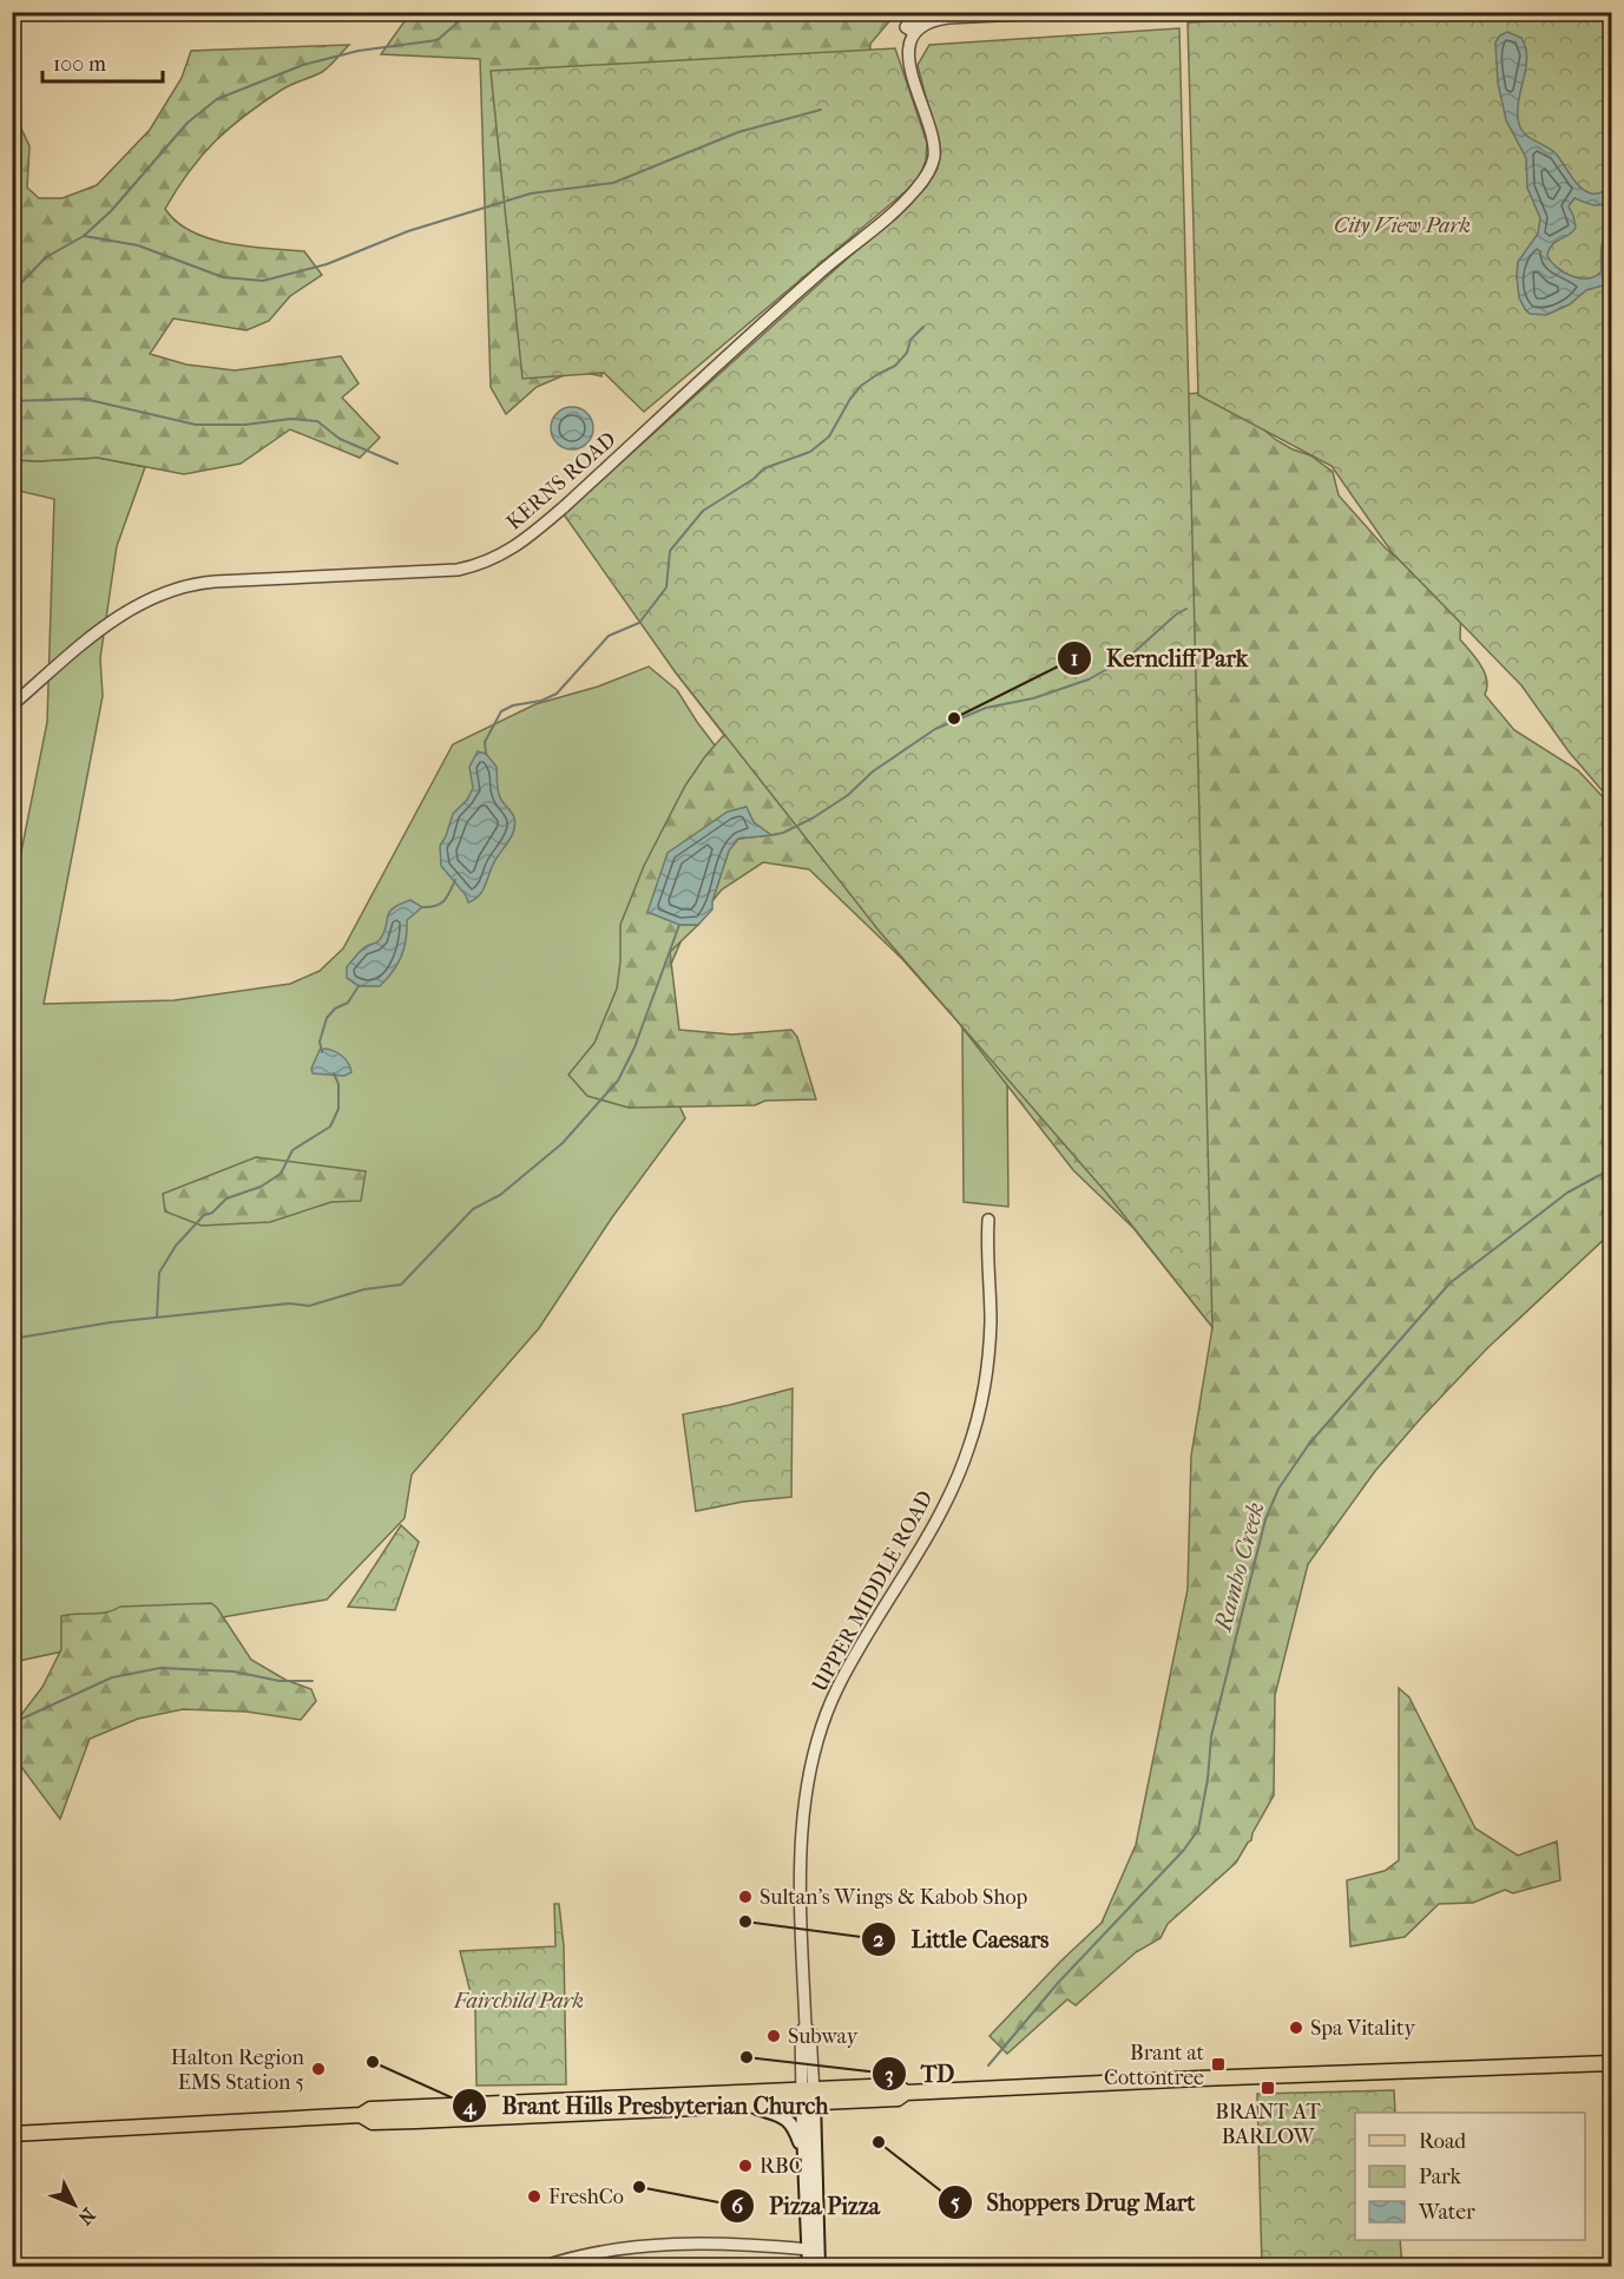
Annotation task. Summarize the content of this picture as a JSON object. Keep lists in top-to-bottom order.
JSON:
{
  "streets": {
    "main road": ["UPPER MIDDLE ROAD"],
    "street": ["KERNS ROAD"]
  },
  "water": ["Rambo Creek"],
  "parks": ["City View Park", "Fairchild Park"],
  "places": {
    "other": [
      "Kerncliff Park",
      "Sultan's Wings & Kabob Shop",
      "Little Caesars",
      "Spa Vitality",
      "Subway",
      "TD",
      "Brant Hills Presbyterian Church",
      "Halton Region EMS Station 5",
      "Shoppers Drug Mart",
      "RBC",
      "Pizza Pizza",
      "FreshCo"
    ],
    "transit": ["Brant at Cottontree", "BRANT AT BARLOW"]
  },
  "legend": ["Road", "Park", "Water"],
  "scale_bar": "100 m",
  "north": "bottom right"
}
